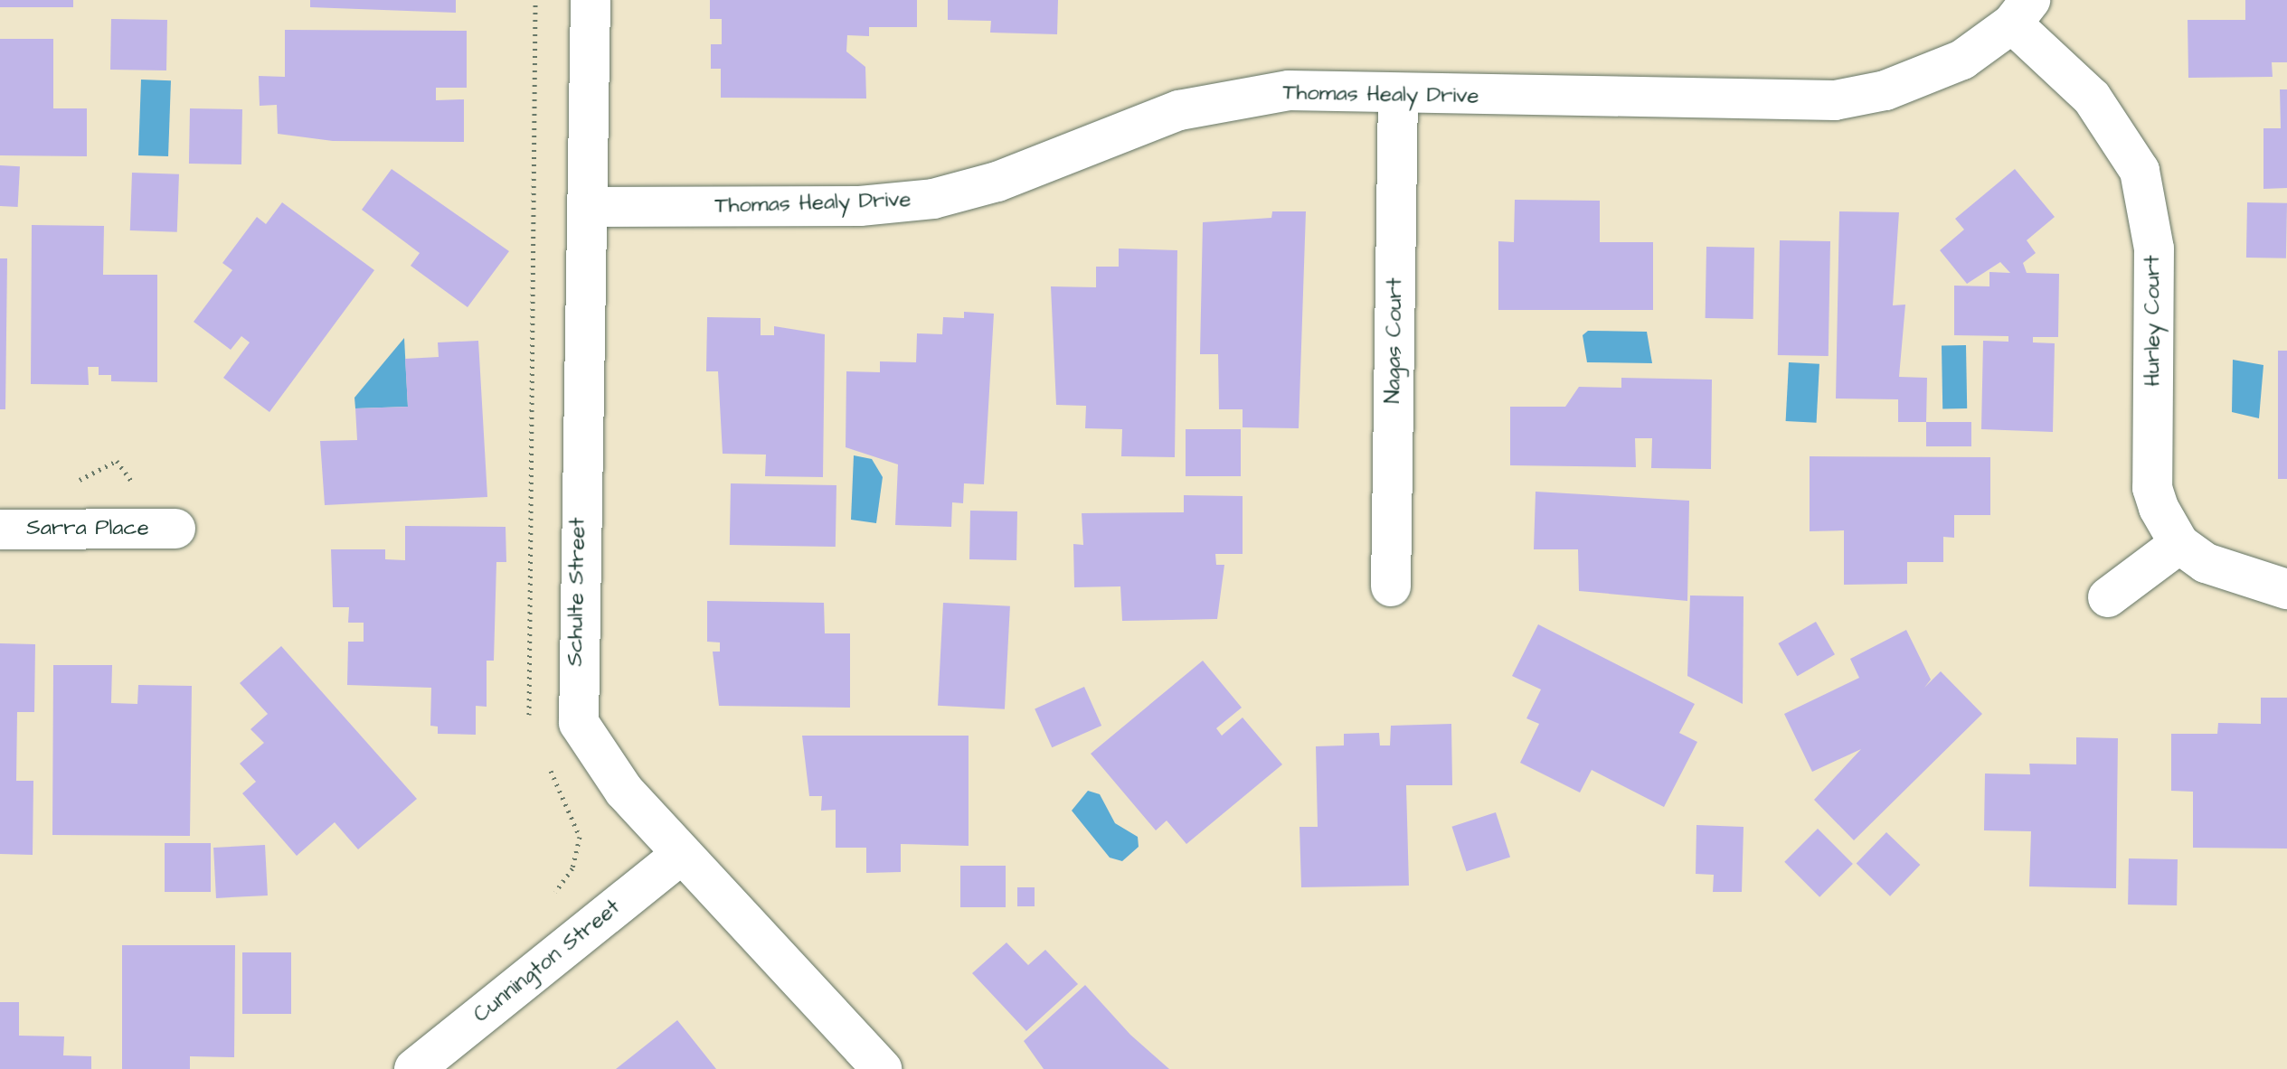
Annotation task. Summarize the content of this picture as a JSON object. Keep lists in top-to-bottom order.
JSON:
{
  "streets": {
    "street": [
      "Thomas Healy Drive",
      "Hurley Court",
      "Nagas Court",
      "Sarra Place",
      "Schulte Street",
      "Cunnington Street"
    ]
  },
  "crossings": [
    ["Thomas Healy Drive", "Hurley Court"],
    ["Thomas Healy Drive", "Nagas Court"],
    ["Thomas Healy Drive", "Schulte Street"],
    ["Schulte Street", "Cunnington Street"]
  ]
}
